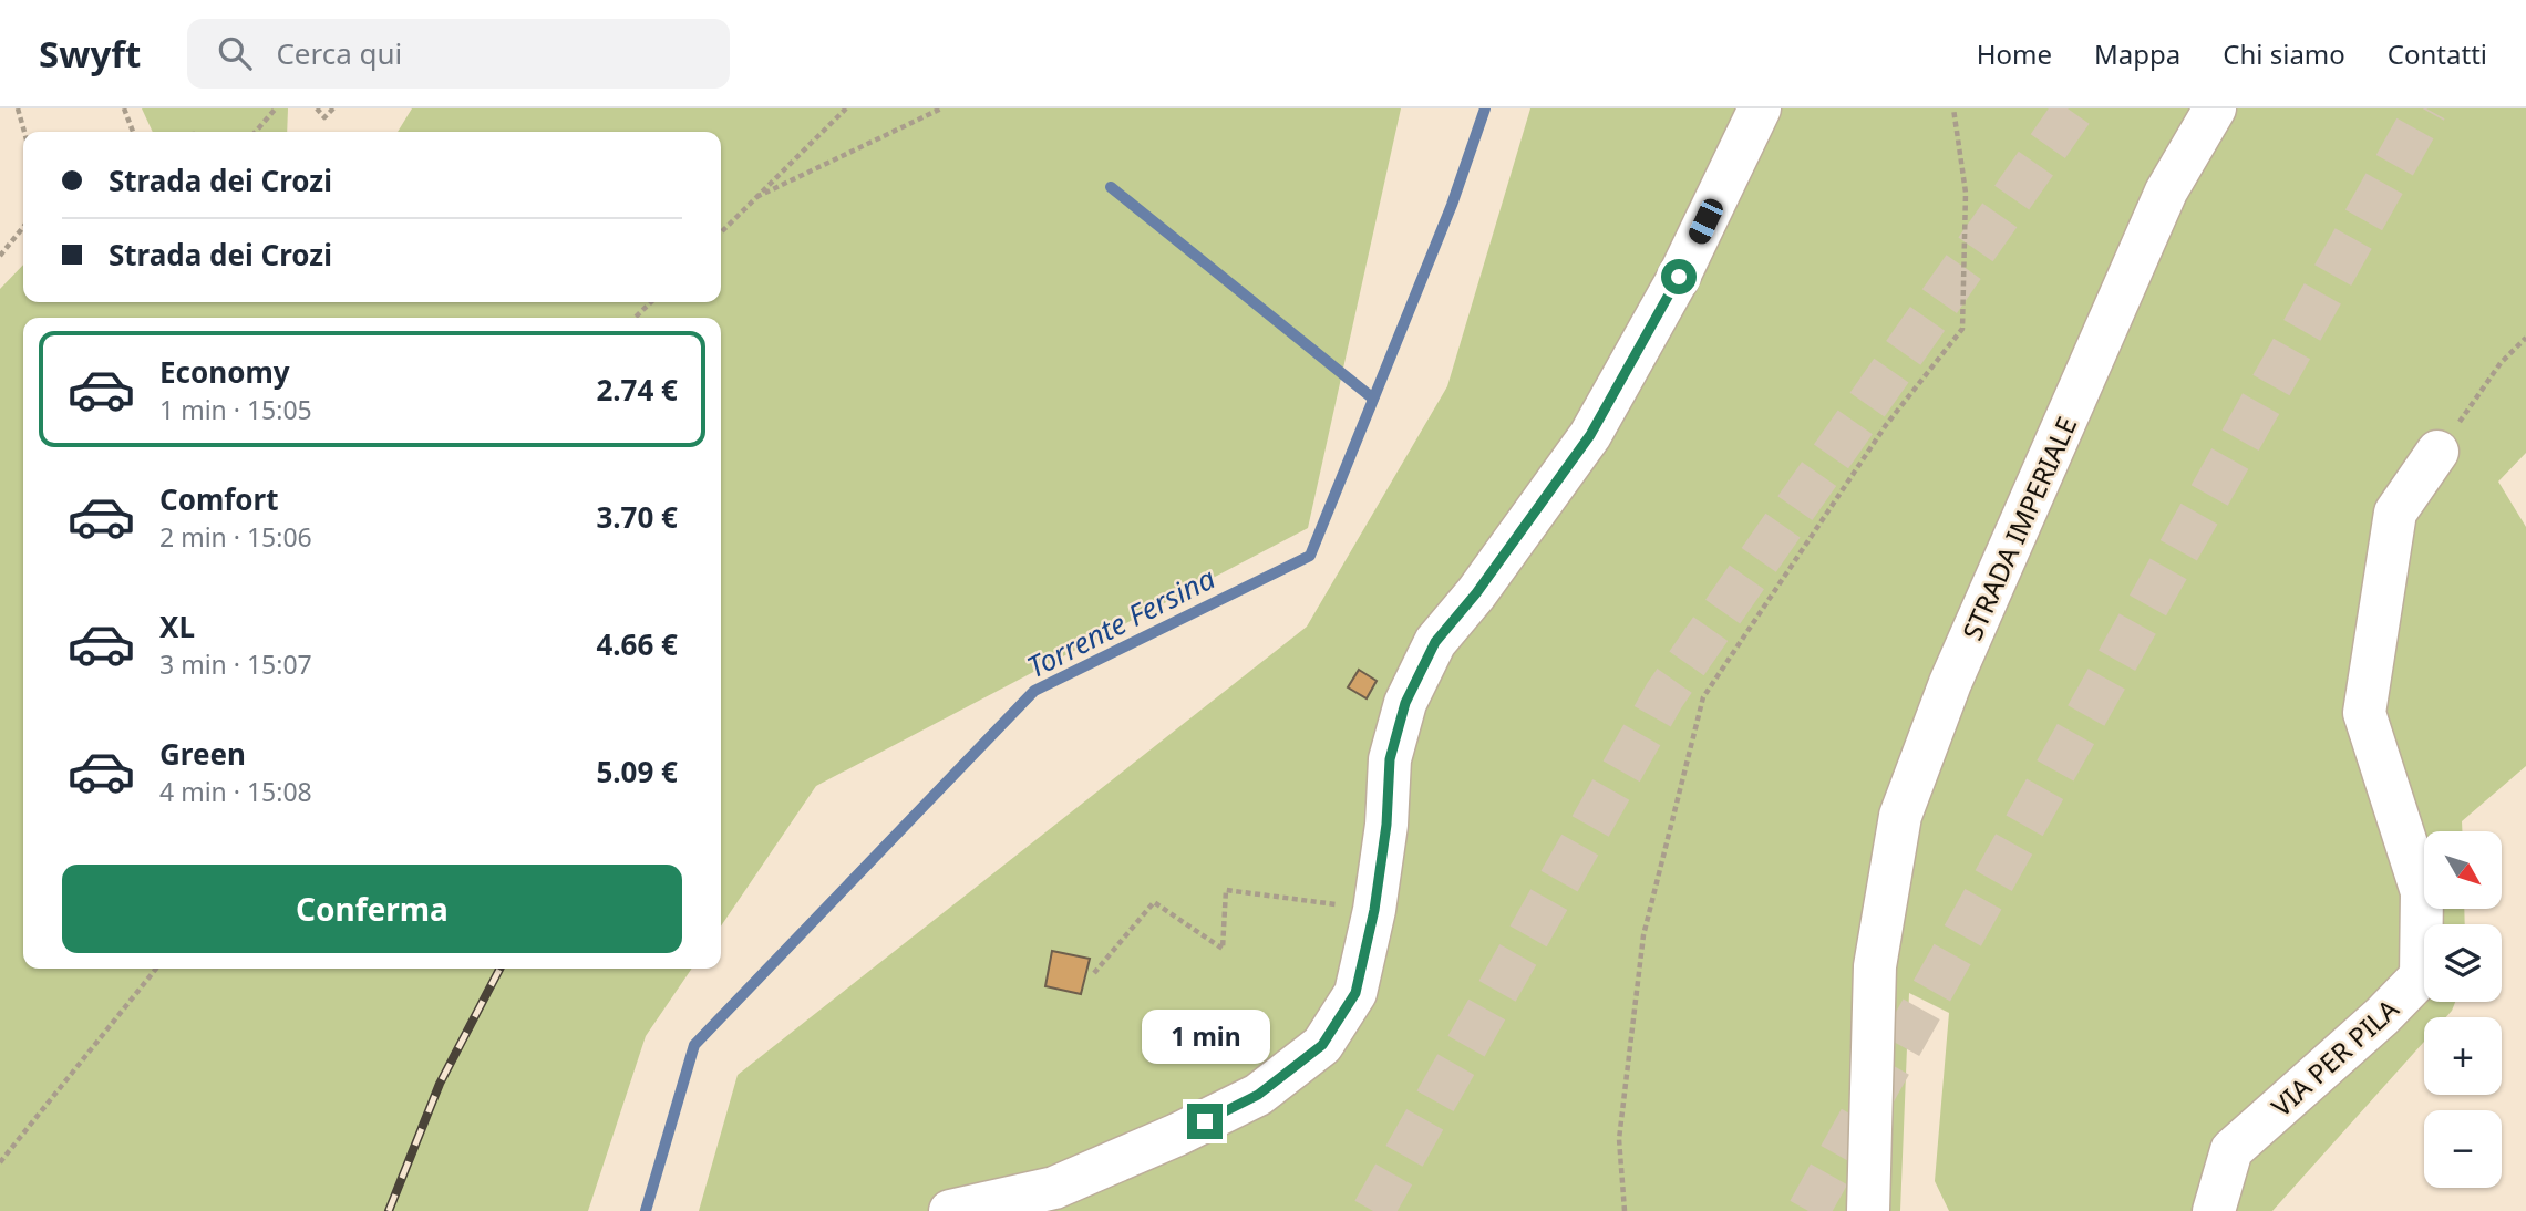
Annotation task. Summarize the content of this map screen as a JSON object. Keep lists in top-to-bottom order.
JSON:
{
  "streets": {
    "street": ["STRADA IMPERIALE", "VIA PER PILA"]
  },
  "water": ["Torrente Fersina"],
  "north": "bottom right",
  "page": {
    "header": "Swyft",
    "search": "Cerca qui",
    "nav": [
      "Home",
      "Mappa",
      "Chi siamo",
      "Contatti"
    ],
    "banner": ["Strada dei Crozi", "Strada dei Crozi"],
    "list": [
      {
        "name": "Economy",
        "note": "1 min · 15:05",
        "value": "2.74 €"
      },
      {
        "name": "Comfort",
        "note": "2 min · 15:06",
        "value": "3.70 €"
      },
      {
        "name": "XL",
        "note": "3 min · 15:07",
        "value": "4.66 €"
      },
      {
        "name": "Green",
        "note": "4 min · 15:08",
        "value": "5.09 €"
      }
    ],
    "map_buttons": ["+", "−"],
    "buttons": "Conferma",
    "bubble": "1 min"
  }
}
